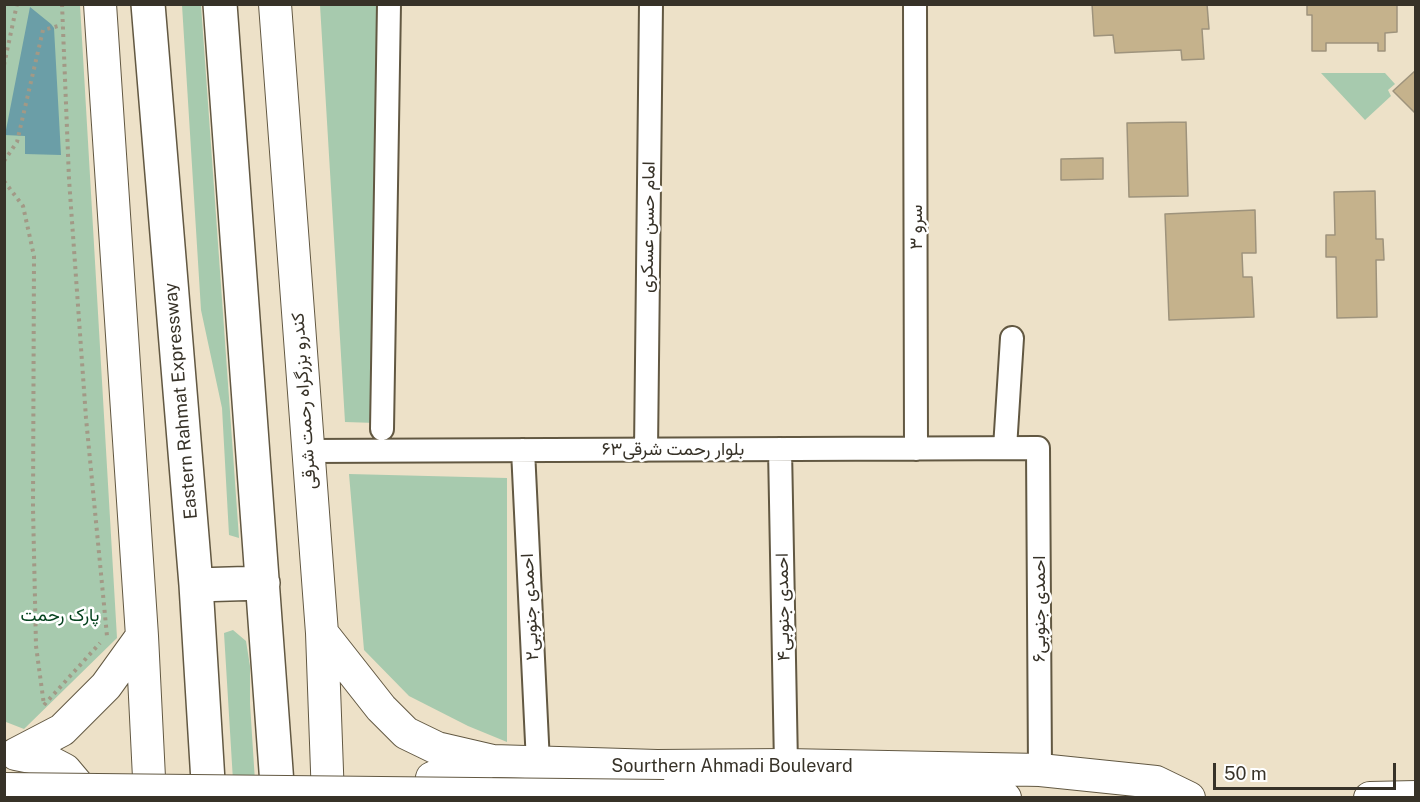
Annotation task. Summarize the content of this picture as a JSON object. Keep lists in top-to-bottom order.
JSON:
{
  "streets": {
    "highway": ["Eastern Rahmat Expressway"],
    "main road": ["کندرو بزرگراه رحمت شرقی", "Sourthern Ahmadi Boulevard"],
    "street": [
      "امام حسن عسکری",
      "سرو ۳",
      "بلوار رحمت شرقی۶۳",
      "احمدی جنوبی۲",
      "احمدی جنوبی۴",
      "احمدی جنوبی۶"
    ]
  },
  "crossings": [
    ["امام حسن عسکری", "بلوار رحمت شرقی۶۳"],
    ["سرو ۳", "بلوار رحمت شرقی۶۳"],
    ["کندرو بزرگراه رحمت شرقی", "بلوار رحمت شرقی۶۳"],
    ["کندرو بزرگراه رحمت شرقی", "Sourthern Ahmadi Boulevard"],
    ["بلوار رحمت شرقی۶۳", "احمدی جنوبی۲"],
    ["بلوار رحمت شرقی۶۳", "احمدی جنوبی۴"],
    ["بلوار رحمت شرقی۶۳", "احمدی جنوبی۶"],
    ["احمدی جنوبی۲", "Sourthern Ahmadi Boulevard"],
    ["احمدی جنوبی۴", "Sourthern Ahmadi Boulevard"],
    ["احمدی جنوبی۶", "Sourthern Ahmadi Boulevard"]
  ],
  "parks": ["پارک رحمت"],
  "scale_bar": "50 m"
}
